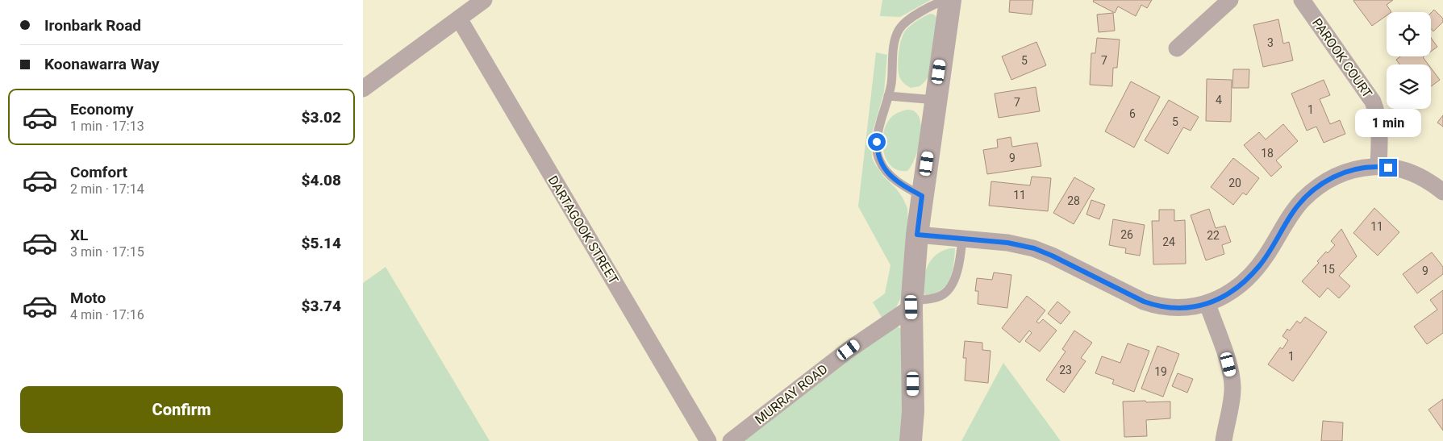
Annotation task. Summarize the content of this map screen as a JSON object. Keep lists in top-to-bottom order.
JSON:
{
  "streets": {
    "street": ["PAROOK COURT", "DARTAGOOK STREET", "MURRAY ROAD"]
  },
  "house_numbers": [
    "3",
    "5",
    "7",
    "4",
    "7",
    "1",
    "6",
    "5",
    "18",
    "9",
    "20",
    "11",
    "28",
    "11",
    "26",
    "22",
    "24",
    "15",
    "9",
    "1",
    "23",
    "19"
  ],
  "page": {
    "banner": ["Ironbark Road", "Koonawarra Way"],
    "list": [
      {
        "name": "Economy",
        "note": "1 min · 17:13",
        "value": "$3.02"
      },
      {
        "name": "Comfort",
        "note": "2 min · 17:14",
        "value": "$4.08"
      },
      {
        "name": "XL",
        "note": "3 min · 17:15",
        "value": "$5.14"
      },
      {
        "name": "Moto",
        "note": "4 min · 17:16",
        "value": "$3.74"
      }
    ],
    "bubble": "1 min",
    "buttons": "Confirm"
  }
}
